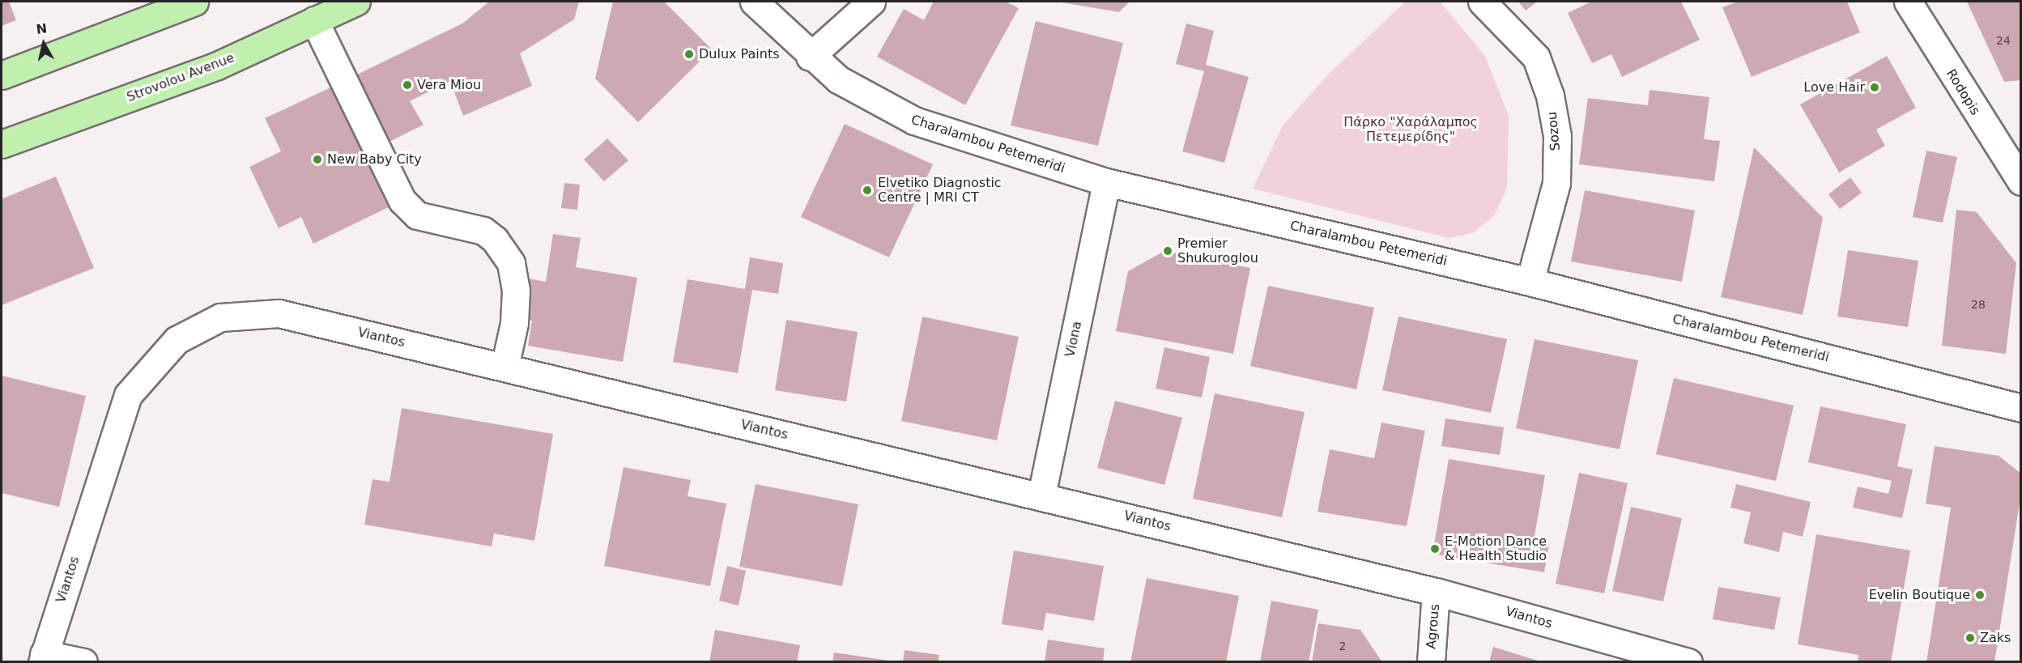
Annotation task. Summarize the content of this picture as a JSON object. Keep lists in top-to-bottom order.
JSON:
{
  "streets": {
    "main road": ["Strovolou Avenue"],
    "street": [
      "Rodopis",
      "Sozou",
      "Charalambou Petemeridi",
      "Viantos",
      "Viona",
      "Agrous"
    ]
  },
  "crossings": [
    ["Sozou", "Charalambou Petemeridi"],
    ["Charalambou Petemeridi", "Viona"],
    ["Viantos", "Viona"],
    ["Viantos", "Agrous"]
  ],
  "parks": ["Πάρκο \"Χαράλαμπος Πετεμερίδης\""],
  "places": [
    "Dulux Paints",
    "Vera Miou",
    "Love Hair",
    "New Baby City",
    "Elvetiko Diagnostic Centre | MRI CT",
    "Premier Shukuroglou",
    "E-Motion Dance & Health Studio",
    "Evelin Boutique",
    "Zaks"
  ],
  "house_numbers": ["24", "28", "2"],
  "north": "top"
}
